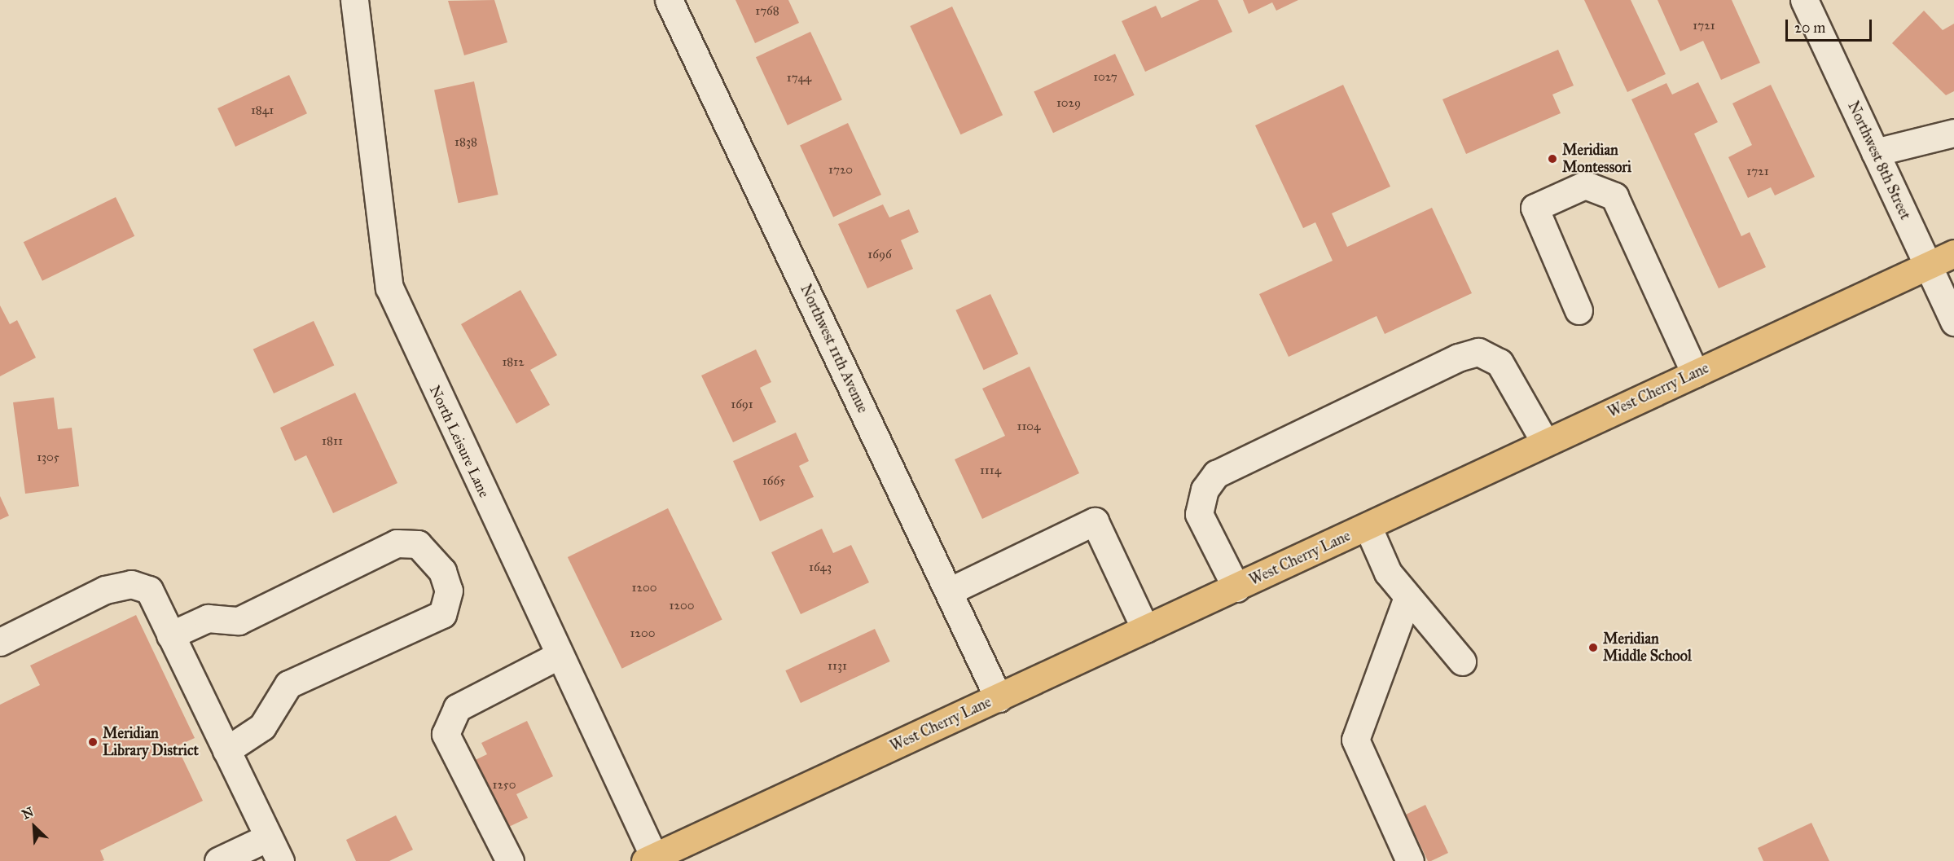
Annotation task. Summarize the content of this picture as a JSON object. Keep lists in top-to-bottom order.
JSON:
{
  "streets": {
    "main road": ["West Cherry Lane"],
    "street": ["Northwest 8th Street", "Northwest 11th Avenue", "North Leisure Lane"]
  },
  "crossings": [
    ["Northwest 8th Street", "West Cherry Lane"],
    ["Northwest 11th Avenue", "West Cherry Lane"],
    ["West Cherry Lane", "North Leisure Lane"]
  ],
  "places": ["Meridian Montessori", "Meridian Middle School", "Meridian Library District"],
  "house_numbers": [
    "1768",
    "1721",
    "1027",
    "1744",
    "1029",
    "1841",
    "1838",
    "1720",
    "1721",
    "1696",
    "1812",
    "1691",
    "1104",
    "1811",
    "1305",
    "1114",
    "1665",
    "1643",
    "1200",
    "1200",
    "1200",
    "1131",
    "1250"
  ],
  "scale_bar": "20 m",
  "north": "top left"
}
